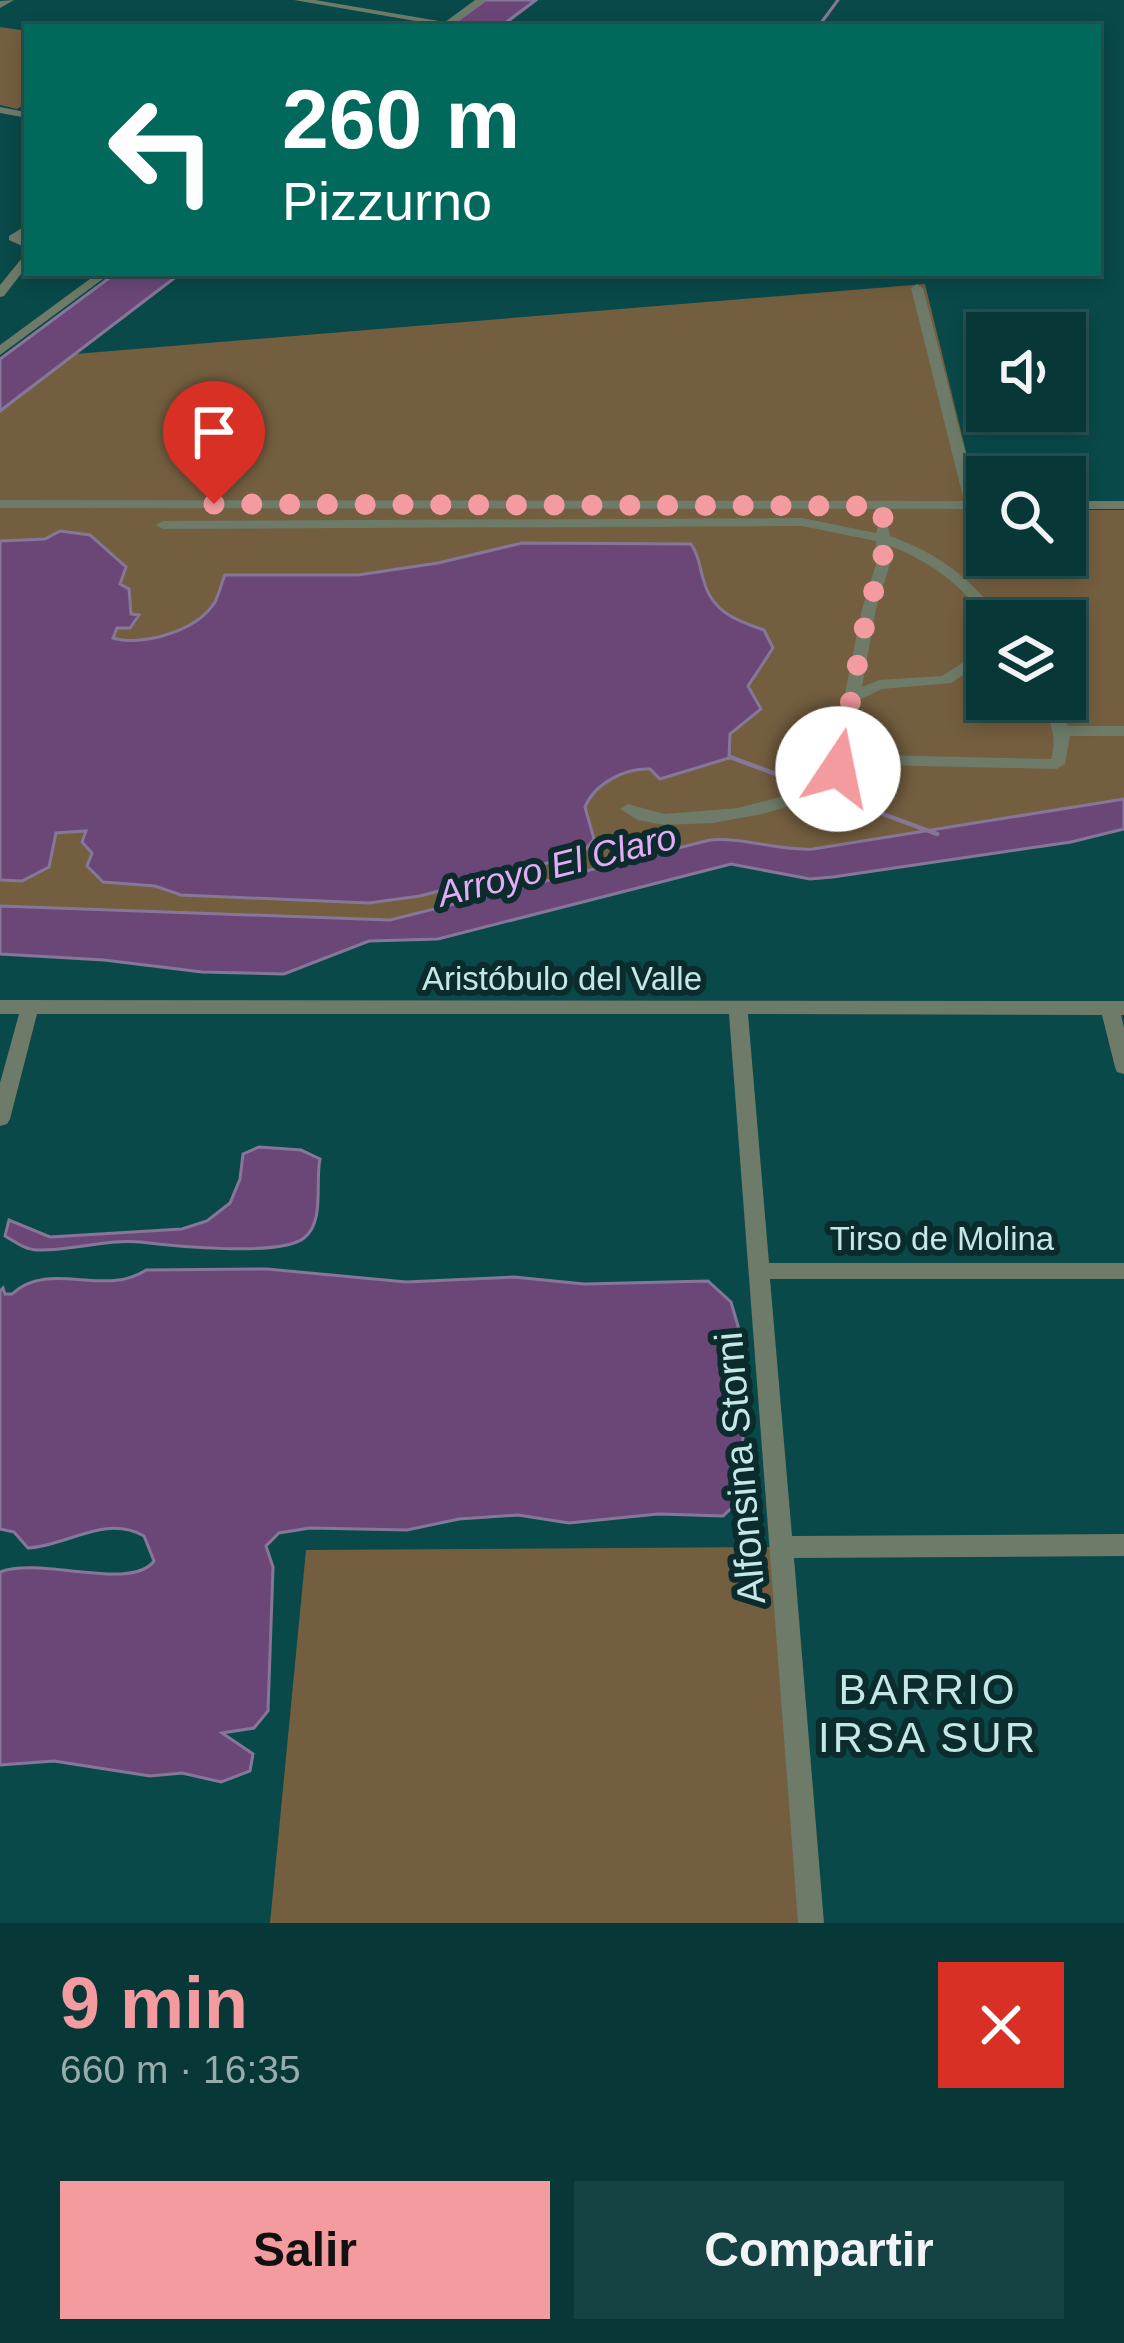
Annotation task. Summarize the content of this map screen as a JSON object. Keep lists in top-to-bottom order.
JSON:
{
  "streets": {
    "street": ["Aristóbulo del Valle", "Tirso de Molina", "Alfonsina Storni"]
  },
  "crossings": [
    ["Aristóbulo del Valle", "Alfonsina Storni"],
    ["Tirso de Molina", "Alfonsina Storni"]
  ],
  "districts": ["BARRIO IRSA SUR"],
  "water": ["Arroyo El Claro"],
  "page": {
    "turn": ["260 m", "Pizzurno"],
    "heading": ["9 min", "660 m · 16:35"],
    "buttons": ["Salir", "Compartir"]
  }
}
